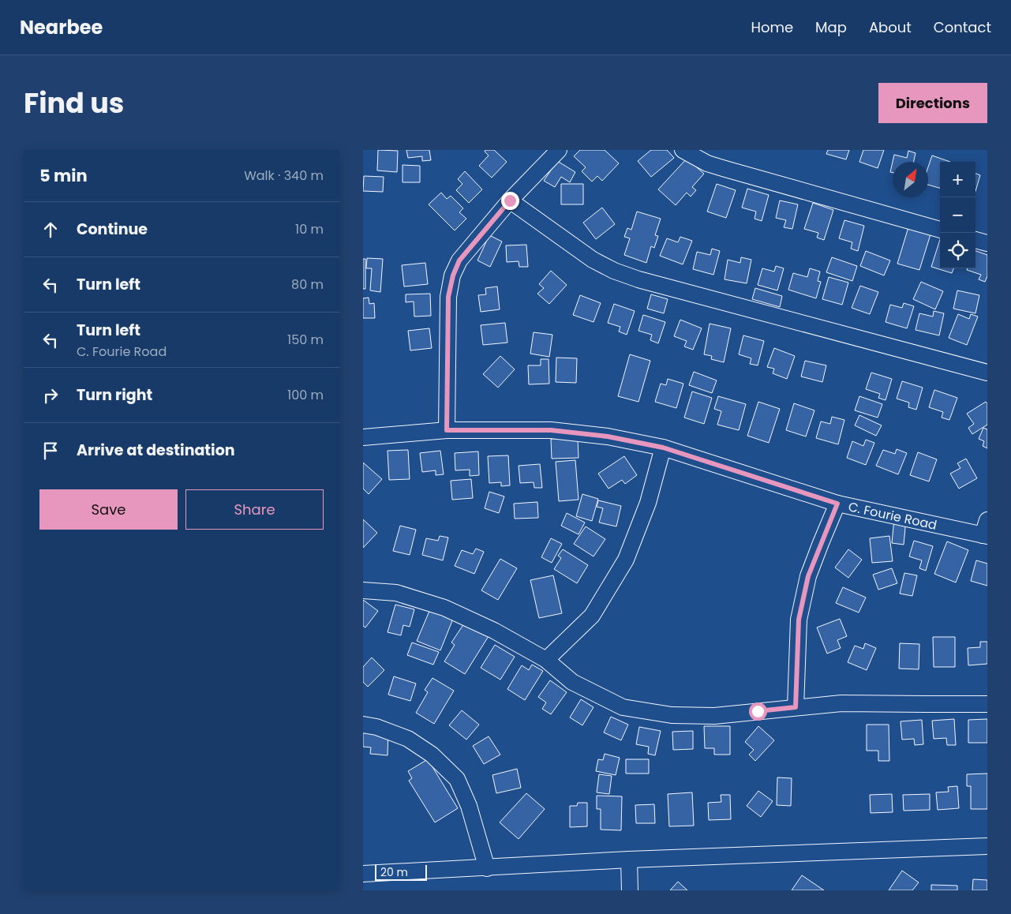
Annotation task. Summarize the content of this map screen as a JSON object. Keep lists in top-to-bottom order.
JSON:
{
  "streets": {
    "street": ["C. Fourie Road"]
  },
  "scale_bar": "20 m",
  "north": "top right",
  "page": {
    "header": "Nearbee",
    "nav": [
      "Home",
      "Map",
      "About",
      "Contact"
    ],
    "title": "Find us",
    "buttons": [
      "Directions",
      ["Save", "Share"]
    ],
    "heading": ["5 min", "Walk · 340 m"],
    "map_buttons": ["+", "−"],
    "list": [
      ["Continue", "10 m"],
      ["Turn left", "80 m"],
      ["Turn left", "C. Fourie Road", "150 m"],
      ["Turn right", "100 m"],
      "Arrive at destination"
    ],
    "scale": "20 m"
  }
}
